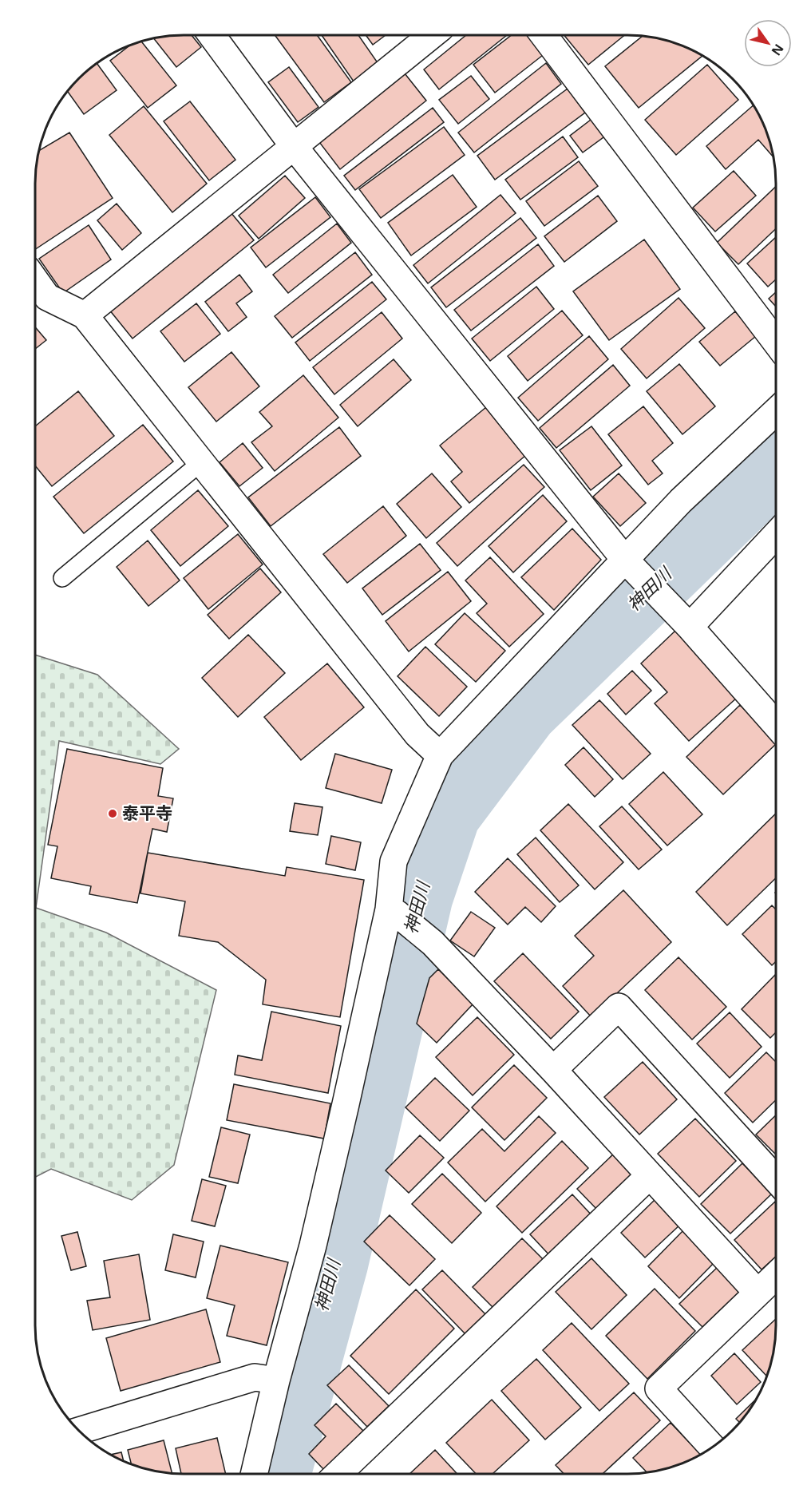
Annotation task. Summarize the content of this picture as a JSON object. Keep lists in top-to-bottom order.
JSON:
{
  "water": ["神田川"],
  "places": ["泰平寺"],
  "north": "bottom right"
}
